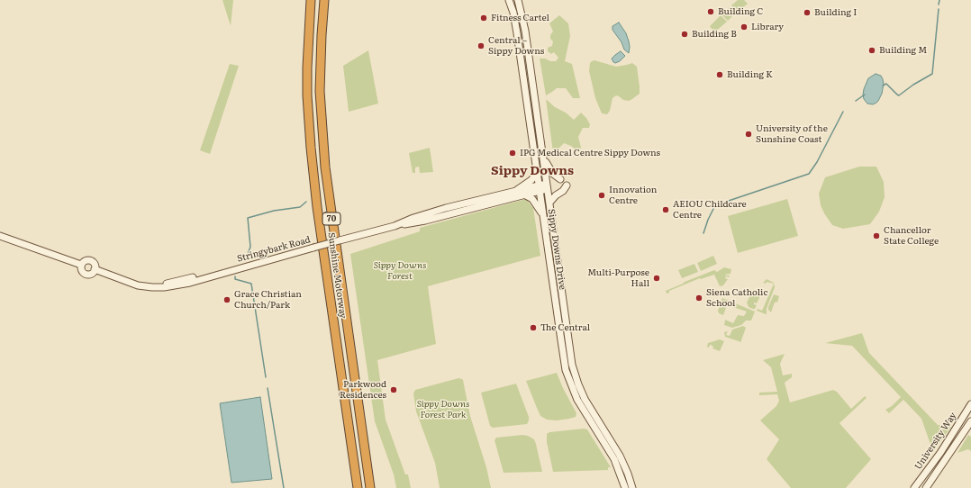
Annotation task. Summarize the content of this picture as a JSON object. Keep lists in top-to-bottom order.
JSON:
{
  "streets": {
    "highway": ["70", "Sunshine Motorway"],
    "main road": ["Stringybark Road", "Sippy Downs Drive", "University Way"]
  },
  "crossings": [
    ["Stringybark Road", "Sippy Downs Drive"]
  ],
  "districts": ["Sippy Downs"],
  "parks": ["Sippy Downs Forest", "Sippy Downs Forest Park"],
  "places": [
    "Building C",
    "Building I",
    "Fitness Cartel",
    "Library",
    "Building B",
    "Central – Sippy Downs",
    "Building M",
    "Building K",
    "University of the Sunshine Coast",
    "IPG Medical Centre Sippy Downs",
    "Innovation Centre",
    "AEIOU Childcare Centre",
    "Chancellor State College",
    "Multi-Purpose Hall",
    "Siena Catholic School",
    "Grace Christian Church/Park",
    "The Central",
    "Parkwood Residences"
  ]
}
